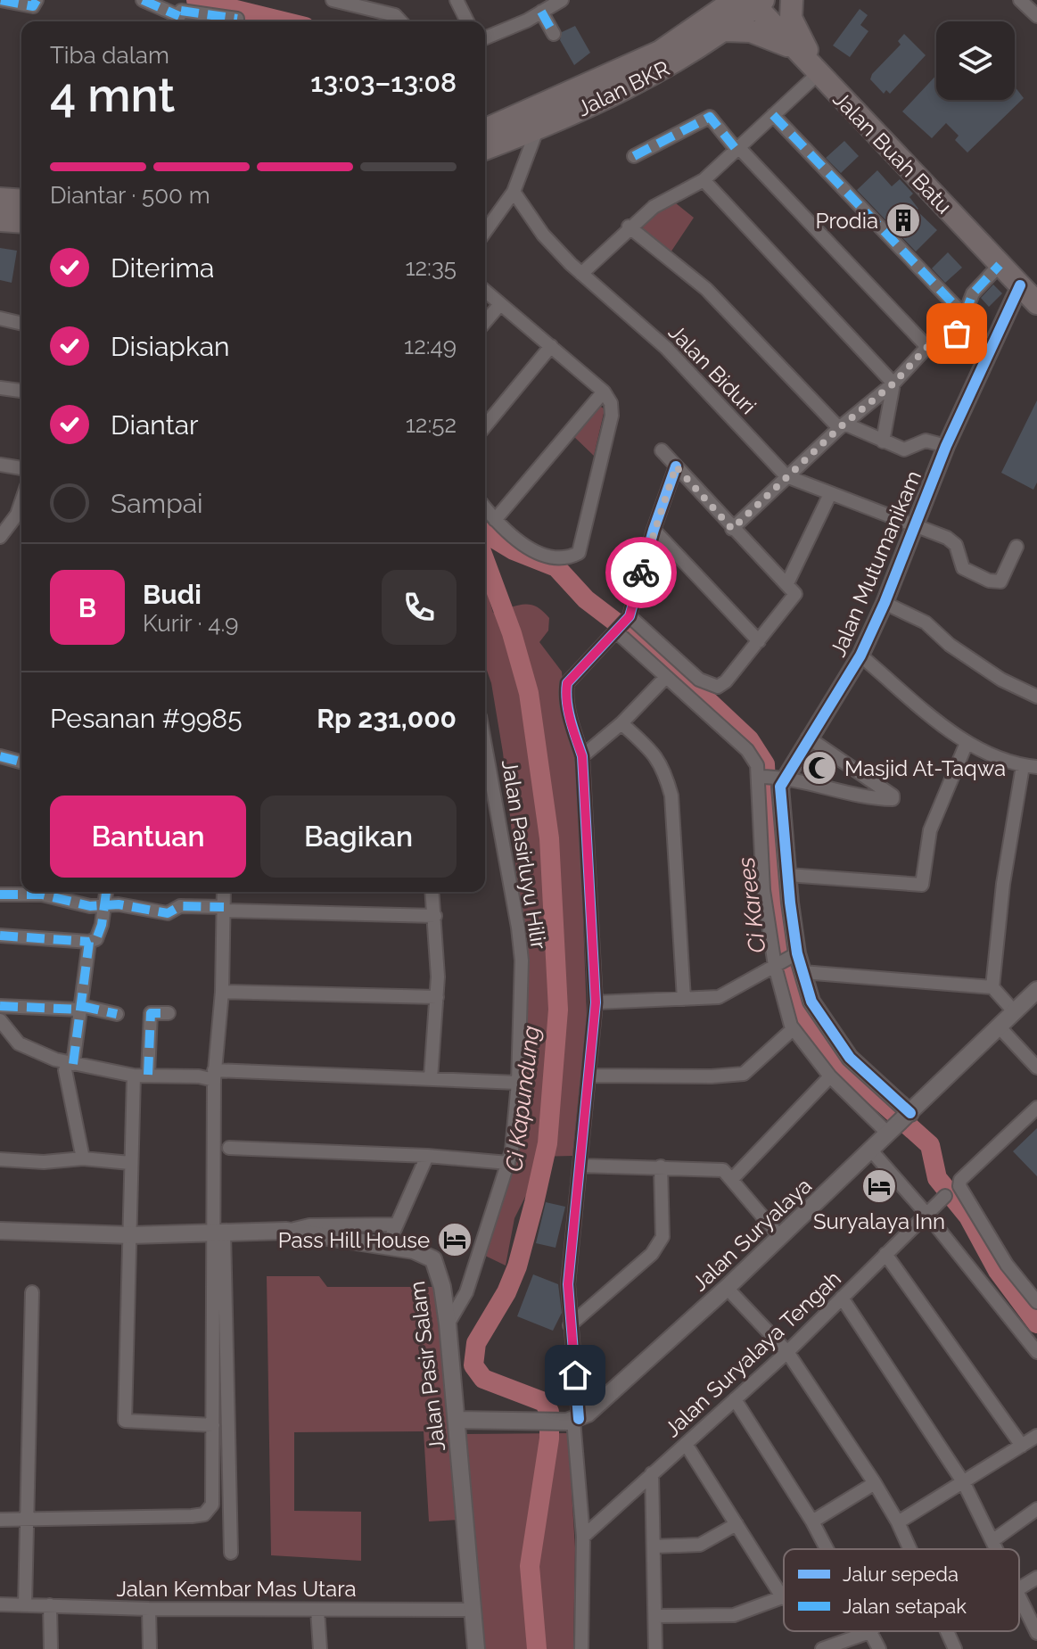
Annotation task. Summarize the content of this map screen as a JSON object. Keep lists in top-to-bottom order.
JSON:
{
  "streets": {
    "main road": ["Jalan BKR", "Jalan Buah Batu"],
    "street": [
      "Jalan Biduri",
      "Jalan Mutumanikam",
      "Jalan Pasirluyu Hilir",
      "Jalan Suryalaya",
      "Jalan Suryalaya Tengah",
      "Jalan Pasir Salam",
      "Jalan Kembar Mas Utara"
    ]
  },
  "crossings": [
    ["Jalan BKR", "Jalan Buah Batu"],
    ["Jalan Buah Batu", "Jalan Mutumanikam"],
    ["Jalan Biduri", "Jalan Mutumanikam"],
    ["Jalan Mutumanikam", "Jalan Suryalaya"],
    ["Jalan Pasirluyu Hilir", "Jalan Pasir Salam"],
    ["Jalan Pasir Salam", "Jalan Kembar Mas Utara"]
  ],
  "water": ["Ci Karees", "Ci Kapundung"],
  "places": {
    "building": ["Prodia"],
    "mosque": ["Masjid At-Taqwa"],
    "hotel": ["Suryalaya Inn", "Pass Hill House"]
  },
  "legend": ["Jalur sepeda", "Jalan setapak"],
  "page": {
    "heading": ["4 mnt", "Tiba dalam", "13:03–13:08"],
    "panel": [
      "Budi",
      "Kurir · 4.9",
      "Pesanan #9985",
      "Rp 231,000"
    ],
    "bar": "Diantar · 500 m",
    "list": [
      ["Diterima", "12:35"],
      ["Disiapkan", "12:49"],
      ["Diantar", "12:52"],
      "Sampai"
    ],
    "round": "B",
    "buttons": ["Bantuan", "Bagikan"]
  }
}
